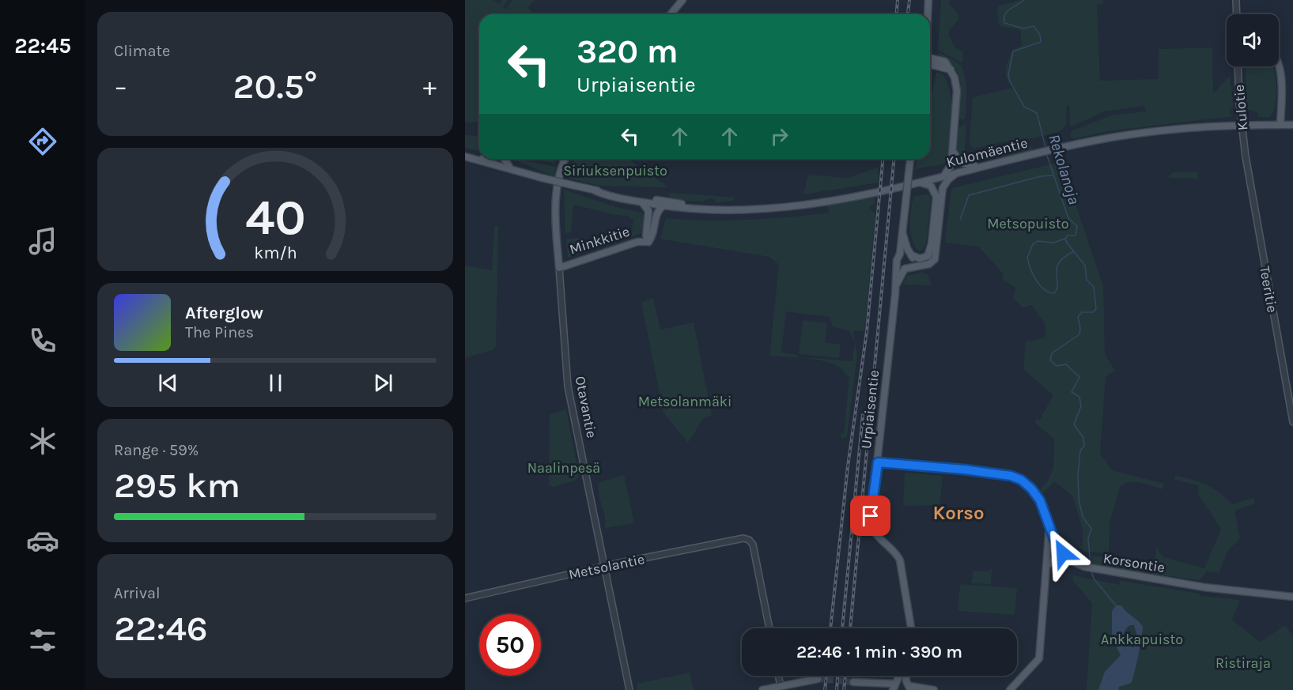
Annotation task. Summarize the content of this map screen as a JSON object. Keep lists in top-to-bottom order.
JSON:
{
  "streets": {
    "main road": [
      "Kulomäentie",
      "Minkkitie",
      "Otavantie",
      "Urpiaisentie",
      "Korsontie"
    ],
    "street": ["Kulotie", "Teeritie", "Metsolantie"]
  },
  "crossings": [
    ["Kulotie", "Teeritie"],
    ["Minkkitie", "Otavantie"],
    ["Otavantie", "Metsolantie"]
  ],
  "districts": ["Korso"],
  "water": ["Rekolanoja"],
  "parks": [
    "Siriuksenpuisto",
    "Metsopuisto",
    "Metsolanmäki",
    "Naalinpesä",
    "Ankkapuisto",
    "Ristiraja"
  ],
  "page": {
    "tabs": "22:45",
    "tile": [
      "Climate",
      ["Range · 59%", "295 km"],
      ["Arrival", "22:46"]
    ],
    "turn": ["320 m", "Urpiaisentie"],
    "heat": ["−", "20.5°", "+"],
    "song": ["Afterglow", "The Pines"],
    "limit": "50",
    "trip": "22:46 · 1 min · 390 m",
    "gauge": ["40", "km/h"]
  }
}
